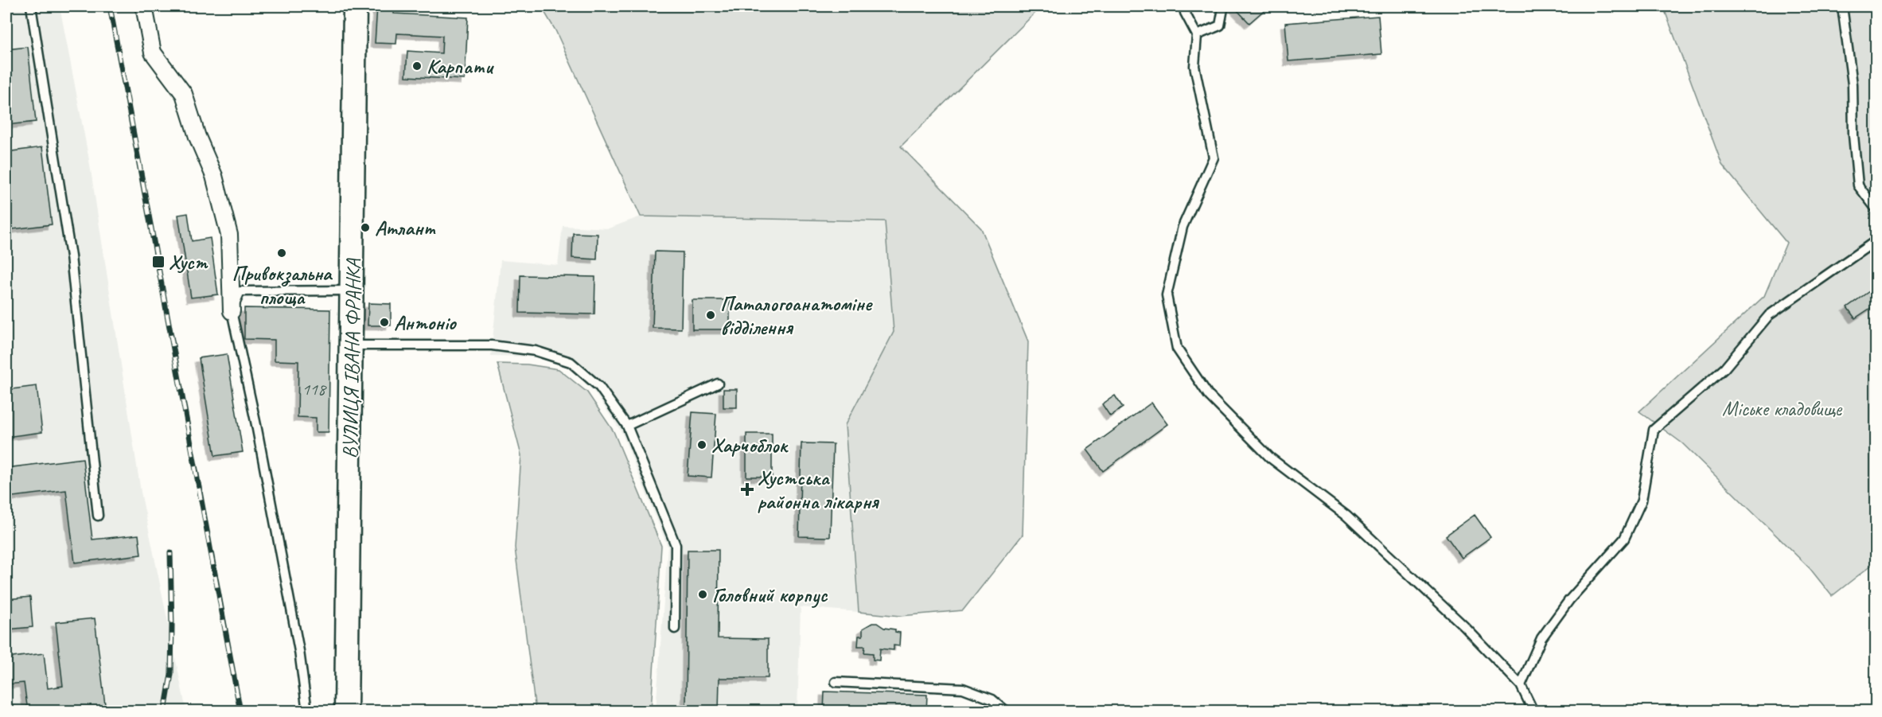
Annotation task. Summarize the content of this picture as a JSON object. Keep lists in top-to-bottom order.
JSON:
{
  "streets": {
    "main road": ["ВУЛИЦЯ ІВАНА ФРАНКА"]
  },
  "parks": ["Міське кладовище"],
  "places": {
    "other": [
      "Карпати",
      "Атлант",
      "Привокзальна площа",
      "Паталогоанатоміне відділення",
      "Антоніо",
      "Харчоблок",
      "Головний корпус"
    ],
    "transit": ["Хуст"],
    "health": ["Хустська районна лікарня"]
  },
  "house_numbers": ["118"]
}
